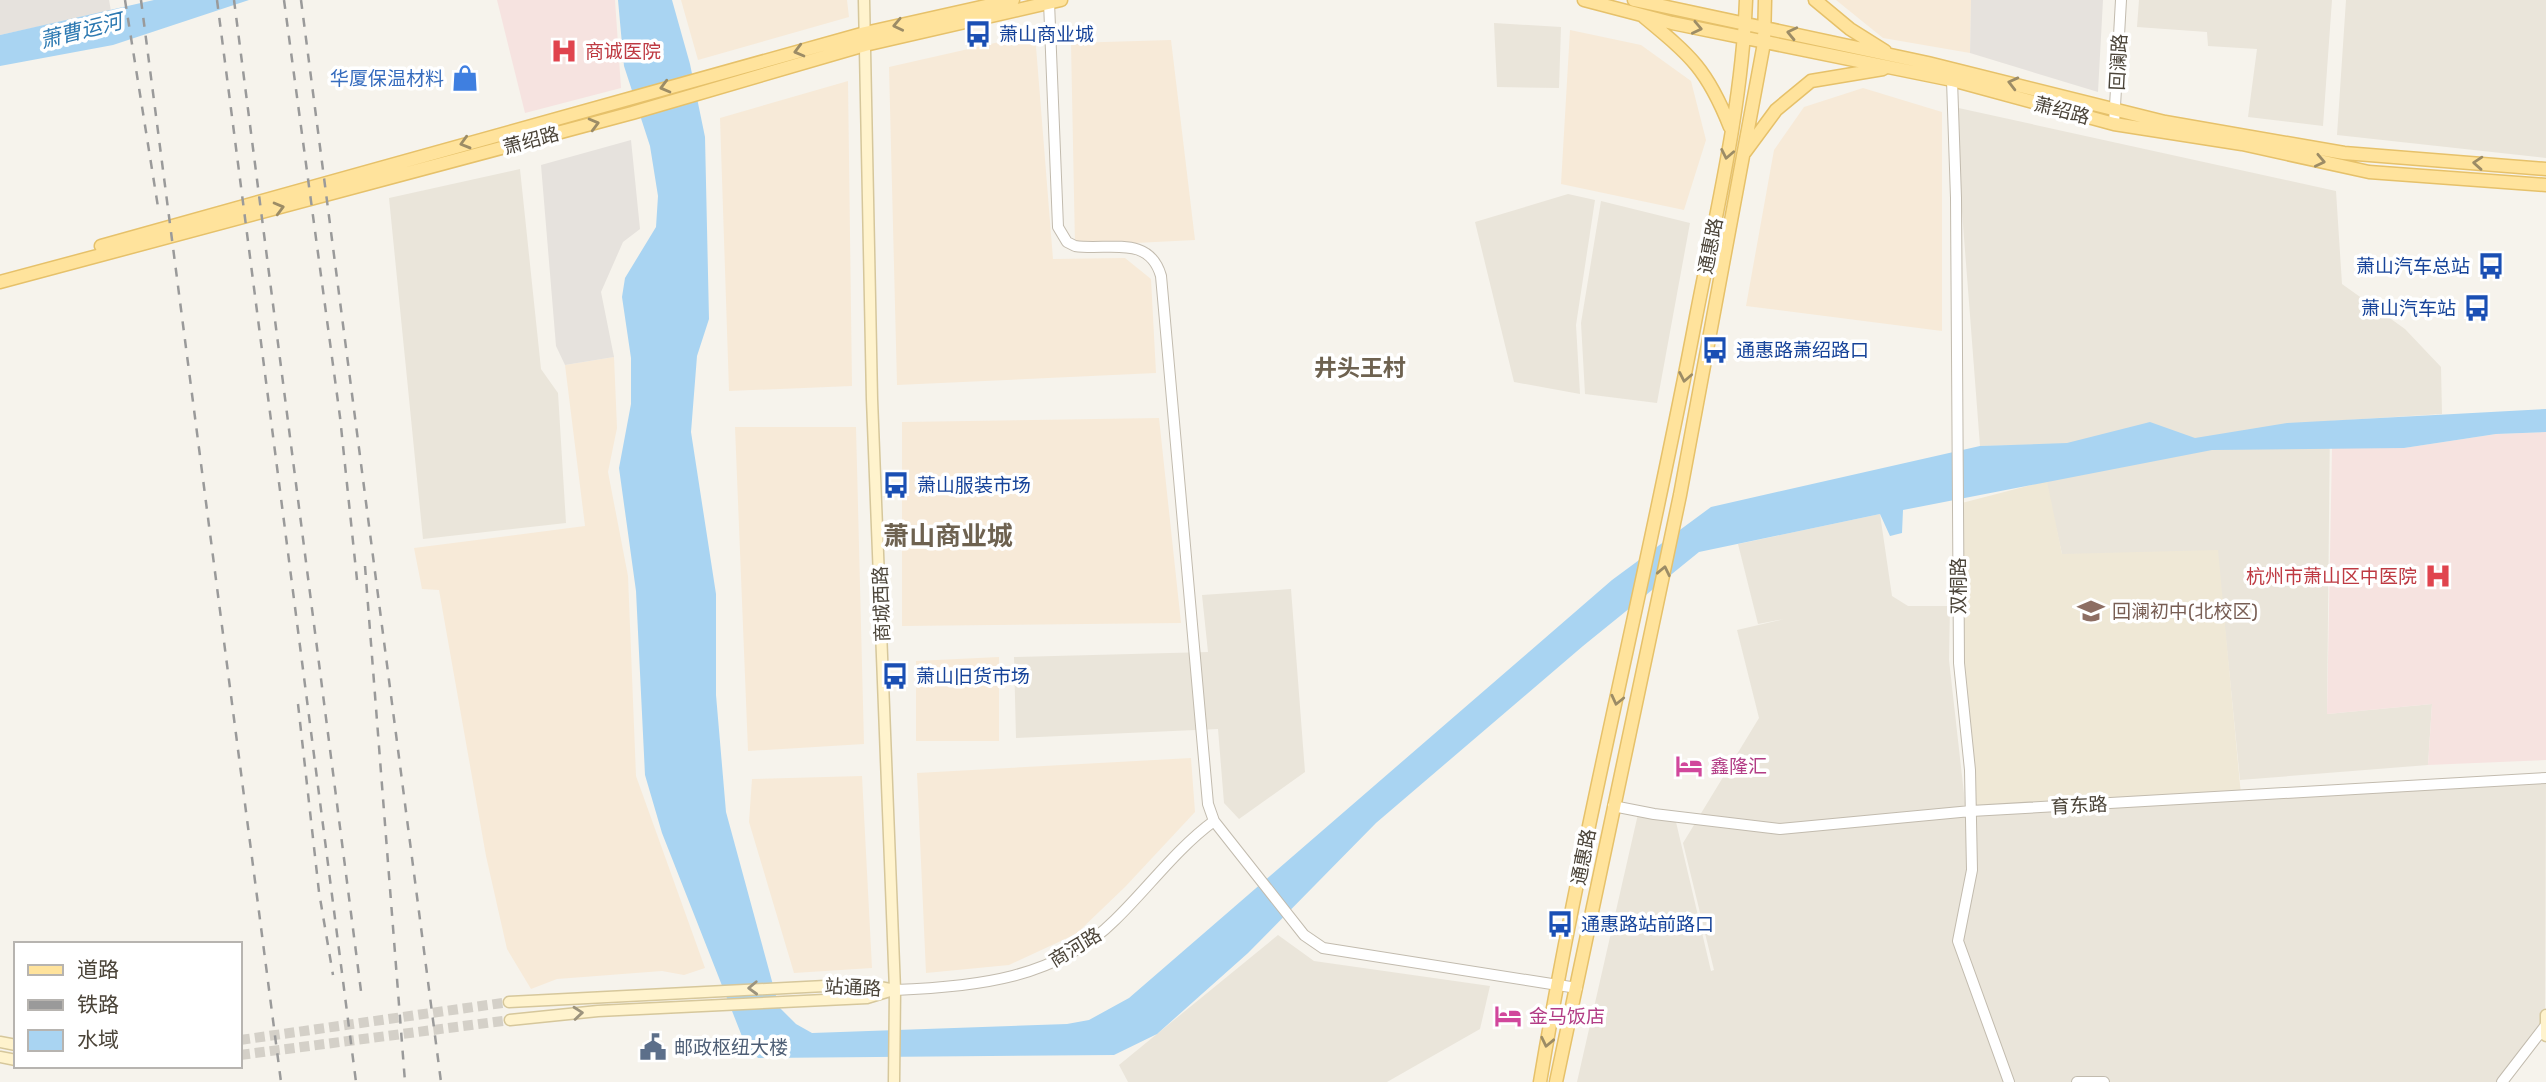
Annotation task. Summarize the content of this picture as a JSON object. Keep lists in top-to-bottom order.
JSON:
{
  "streets": {
    "main road": [
      "萧绍路",
      "通惠路",
      "商城西路",
      "站通路"
    ],
    "street": [
      "回澜路",
      "双桐路",
      "育东路",
      "商河路"
    ]
  },
  "crossings": [
    ["回澜路", "萧绍路"],
    ["萧绍路", "通惠路"],
    ["萧绍路", "双桐路"],
    ["萧绍路", "商城西路"],
    ["通惠路", "育东路"],
    ["双桐路", "育东路"],
    ["商城西路", "商河路"],
    ["商城西路", "站通路"],
    ["商河路", "站通路"]
  ],
  "districts": ["井头王村", "萧山商业城"],
  "water": ["萧曹运河"],
  "places": {
    "bus stop": [
      "萧山商业城",
      "萧山汽车总站",
      "萧山汽车站",
      "通惠路萧绍路口",
      "萧山服装市场",
      "萧山旧货市场",
      "通惠路站前路口"
    ],
    "hospital": ["商诚医院", "杭州市萧山区中医院"],
    "shop": ["华厦保温材料"],
    "school or university": ["回澜初中(北校区)"],
    "hotel": ["鑫隆汇", "金马饭店"],
    "public building": ["邮政枢纽大楼"]
  },
  "legend": ["道路", "铁路", "水域"]
}
